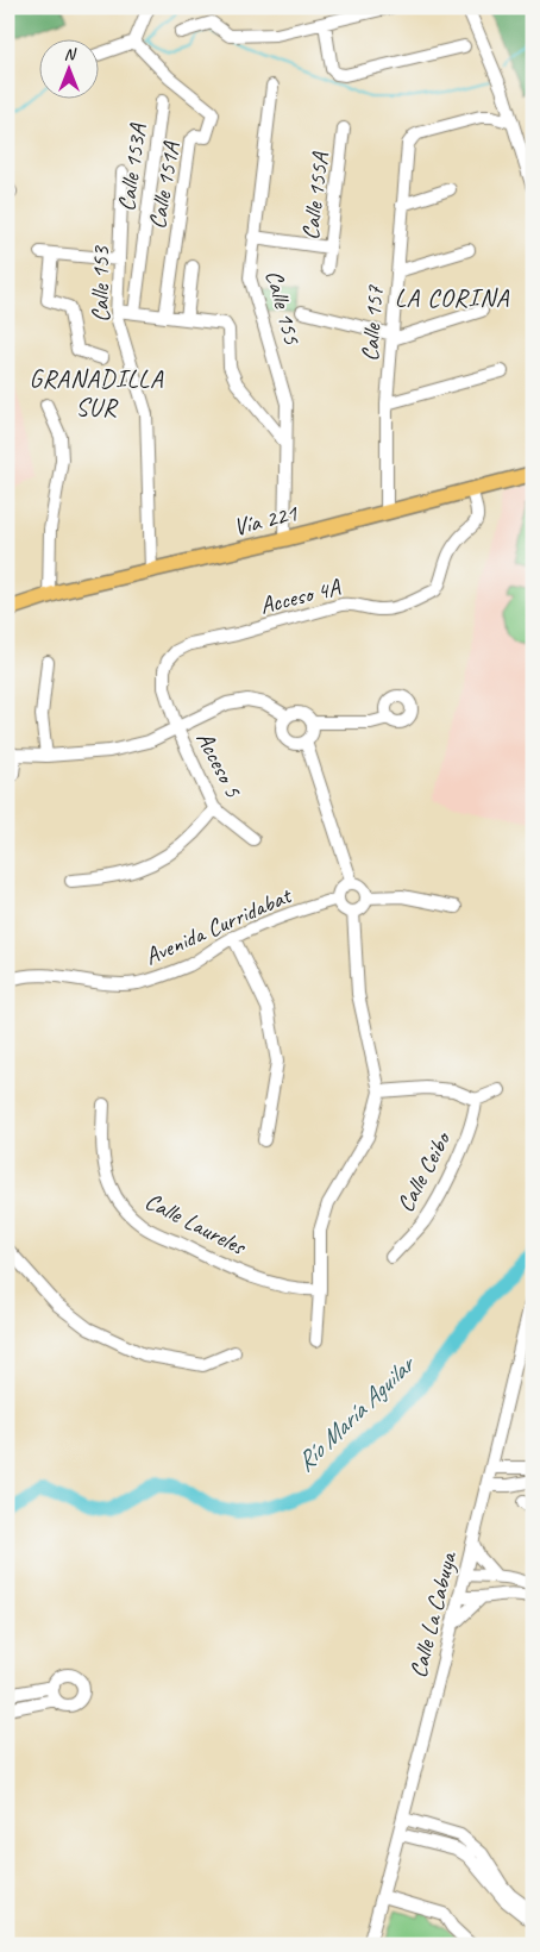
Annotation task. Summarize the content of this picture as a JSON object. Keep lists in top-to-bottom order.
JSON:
{
  "streets": {
    "main road": ["Vía 221"],
    "street": [
      "Calle 153A",
      "Calle 151A",
      "Calle 155A",
      "Calle 153",
      "Calle 155",
      "Calle 157",
      "Acceso 4A",
      "Acceso 5",
      "Avenida Curridabat",
      "Calle Ceibo",
      "Calle Laureles",
      "Calle La Cabuya"
    ]
  },
  "crossings": [
    ["Calle 153", "Vía 221"],
    ["Calle 155", "Vía 221"],
    ["Calle 157", "Vía 221"],
    ["Vía 221", "Acceso 4A"],
    ["Acceso 4A", "Acceso 5"]
  ],
  "districts": ["LA CORINA", "GRANADILLA SUR"],
  "water": ["Río María Aguilar"],
  "north": "top"
}
